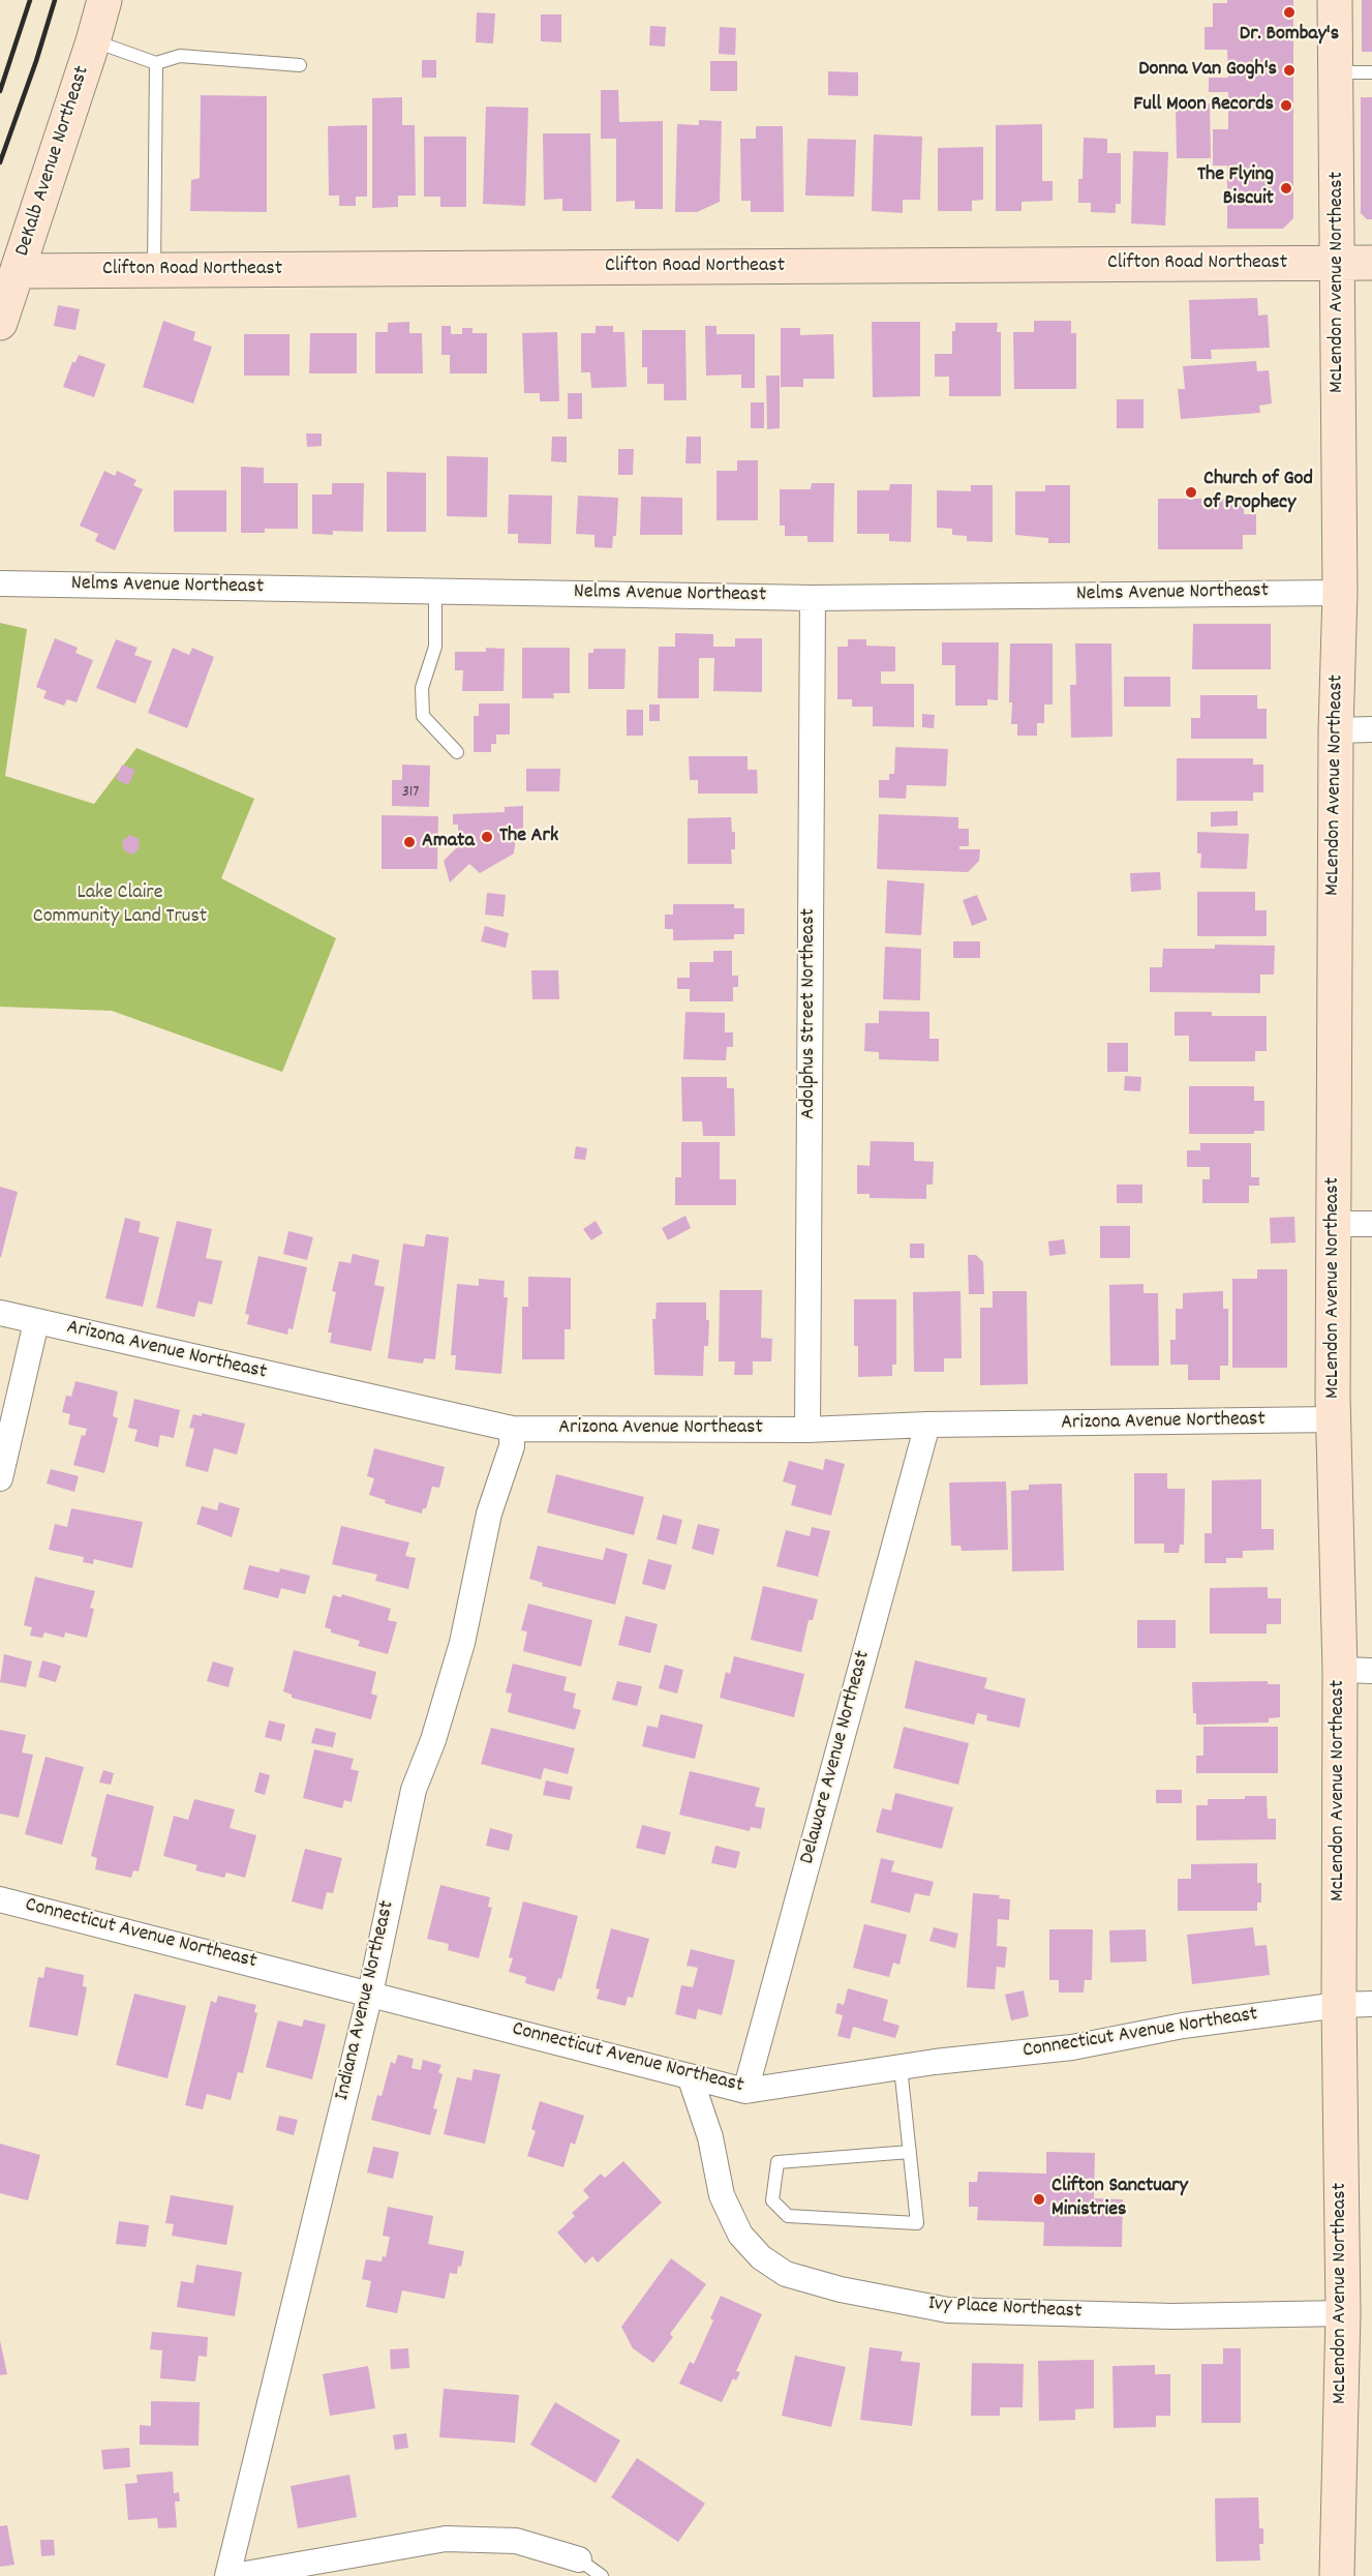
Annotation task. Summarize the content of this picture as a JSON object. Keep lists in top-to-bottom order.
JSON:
{
  "streets": {
    "street": [
      "DeKalb Avenue Northeast",
      "Clifton Road Northeast",
      "McLendon Avenue Northeast",
      "Nelms Avenue Northeast",
      "Adolphus Street Northeast",
      "Arizona Avenue Northeast",
      "Delaware Avenue Northeast",
      "Connecticut Avenue Northeast",
      "Indiana Avenue Northeast",
      "Ivy Place Northeast"
    ]
  },
  "crossings": [
    ["DeKalb Avenue Northeast", "Clifton Road Northeast"],
    ["Clifton Road Northeast", "McLendon Avenue Northeast"],
    ["McLendon Avenue Northeast", "Nelms Avenue Northeast"],
    ["McLendon Avenue Northeast", "Arizona Avenue Northeast"],
    ["McLendon Avenue Northeast", "Connecticut Avenue Northeast"],
    ["McLendon Avenue Northeast", "Ivy Place Northeast"],
    ["Nelms Avenue Northeast", "Adolphus Street Northeast"],
    ["Adolphus Street Northeast", "Arizona Avenue Northeast"],
    ["Arizona Avenue Northeast", "Delaware Avenue Northeast"],
    ["Arizona Avenue Northeast", "Indiana Avenue Northeast"],
    ["Delaware Avenue Northeast", "Connecticut Avenue Northeast"],
    ["Connecticut Avenue Northeast", "Indiana Avenue Northeast"],
    ["Connecticut Avenue Northeast", "Ivy Place Northeast"]
  ],
  "parks": ["Lake Claire Community Land Trust"],
  "places": [
    "Dr. Bombay's",
    "Donna Van Gogh's",
    "Full Moon Records",
    "The Flying Biscuit",
    "Church of God of Prophecy",
    "The Ark",
    "Amata",
    "Clifton Sanctuary Ministries"
  ],
  "house_numbers": ["317"]
}
